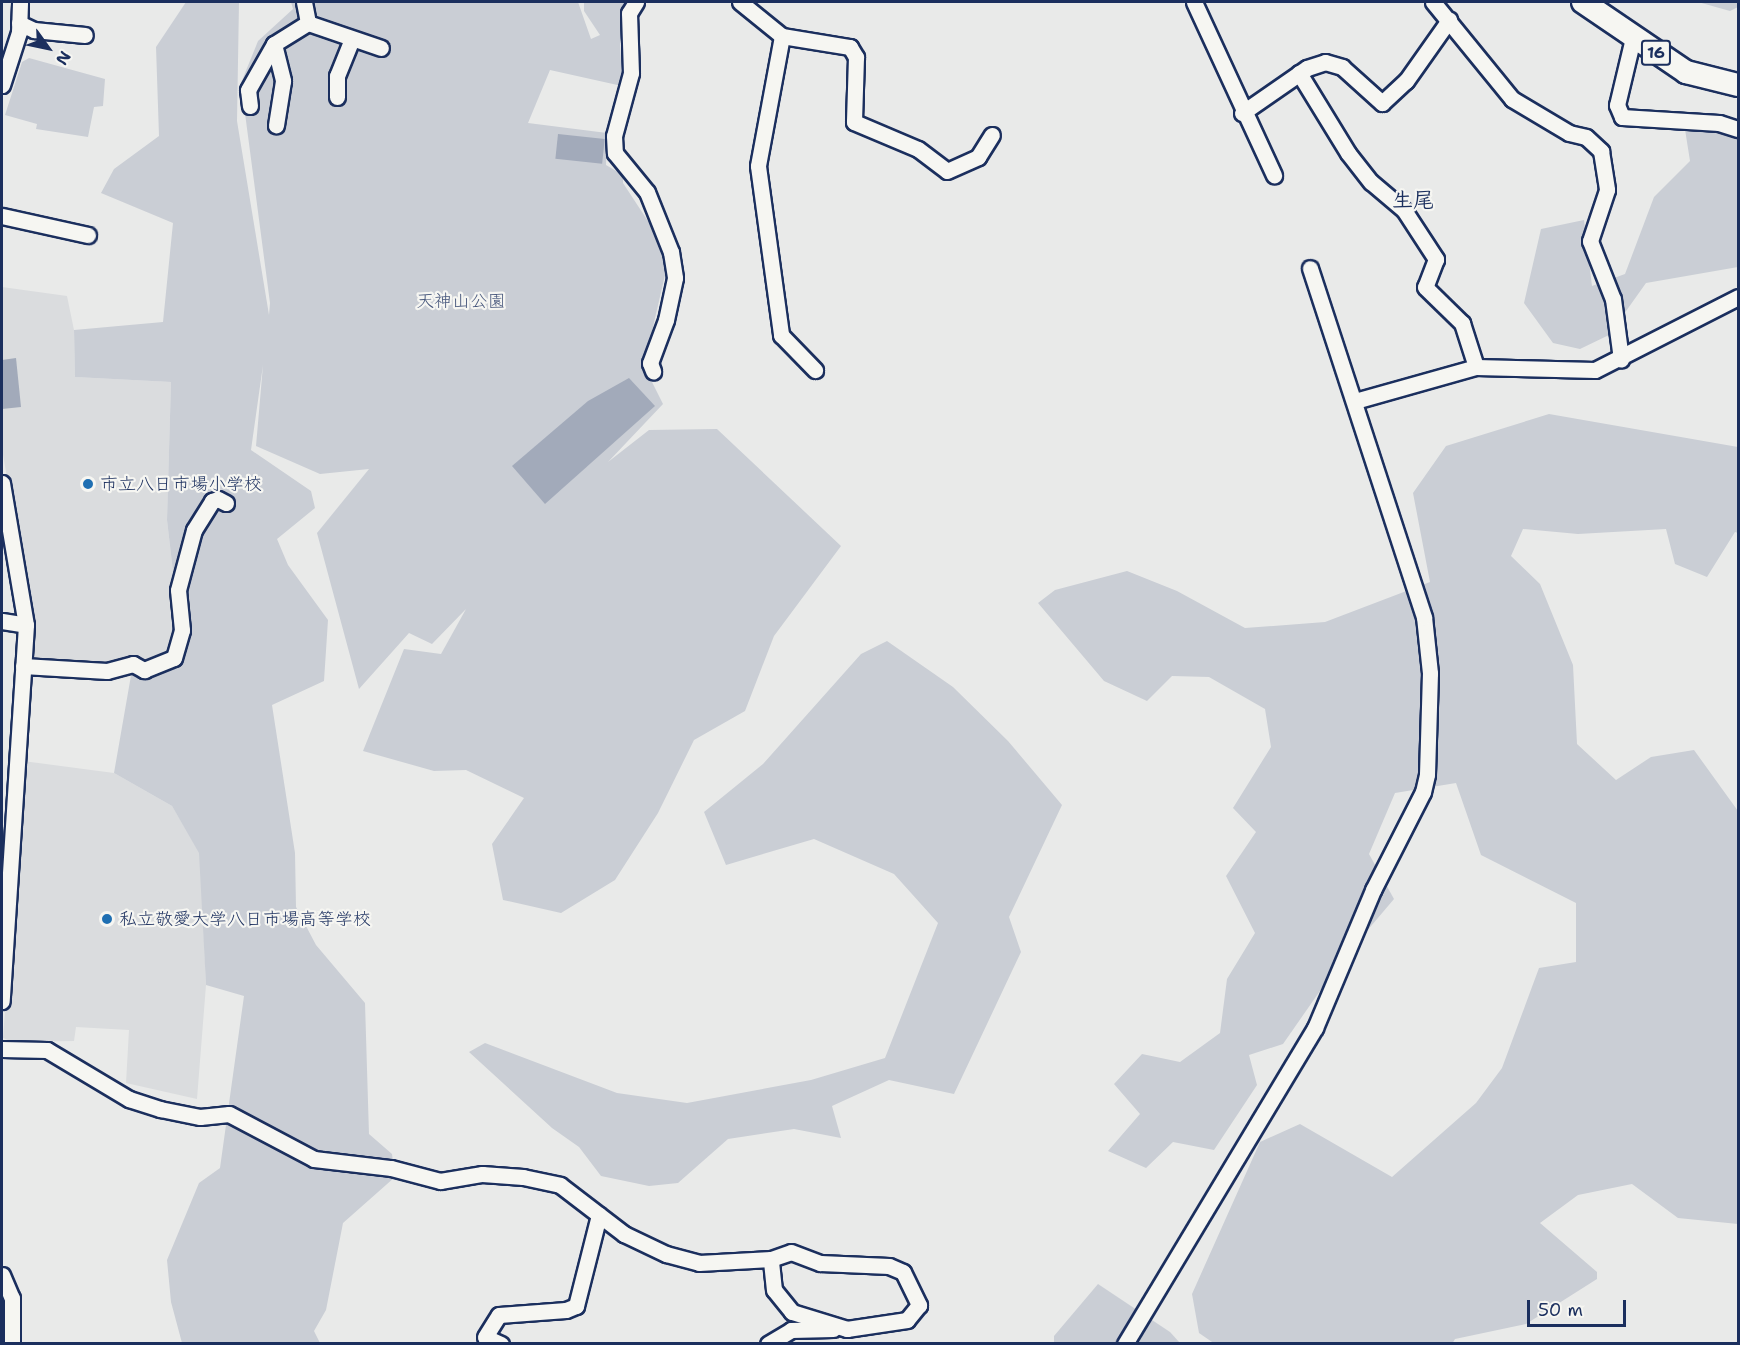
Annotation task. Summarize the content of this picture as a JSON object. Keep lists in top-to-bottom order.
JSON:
{
  "streets": {
    "main road": ["16"]
  },
  "districts": ["生尾"],
  "parks": ["天神山公園"],
  "places": ["市立八日市場小学校", "私立敬愛大学八日市場高等学校"],
  "scale_bar": "50 m",
  "north": "bottom right"
}
